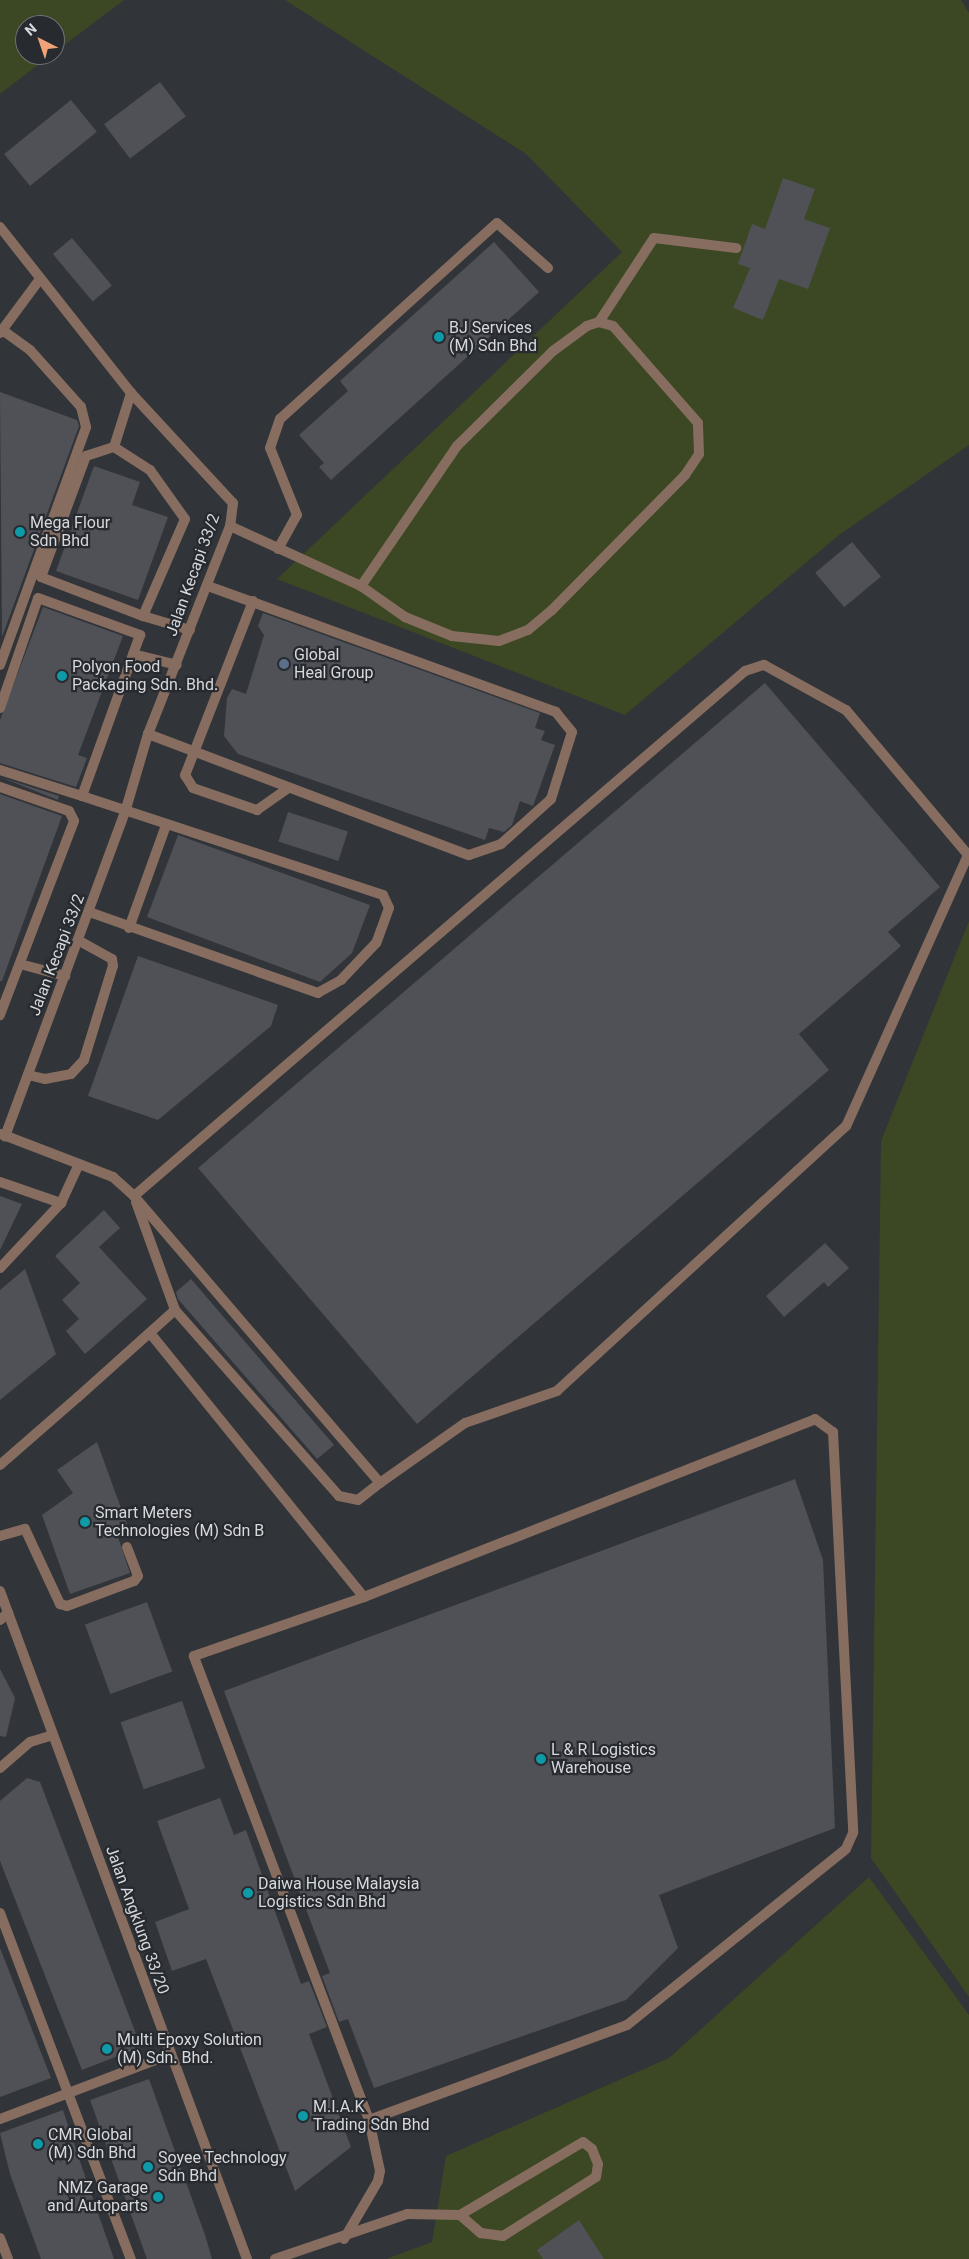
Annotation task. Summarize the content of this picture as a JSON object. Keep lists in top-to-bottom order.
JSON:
{
  "streets": {
    "street": ["Jalan Kecapi 33/2", "Jalan Angklung 33/20"]
  },
  "places": [
    "BJ Services (M) Sdn Bhd",
    "Mega Flour Sdn Bhd",
    "Global Heal Group",
    "Polyon Food Packaging Sdn. Bhd.",
    "Smart Meters Technologies (M) Sdn B",
    "L & R Logistics Warehouse",
    "Daiwa House Malaysia Logistics Sdn Bhd",
    "Multi Epoxy Solution (M) Sdn. Bhd.",
    "M.I.A.K Trading Sdn Bhd",
    "CMR Global (M) Sdn Bhd",
    "Soyee Technology Sdn Bhd",
    "NMZ Garage and Autoparts"
  ],
  "north": "top left"
}
